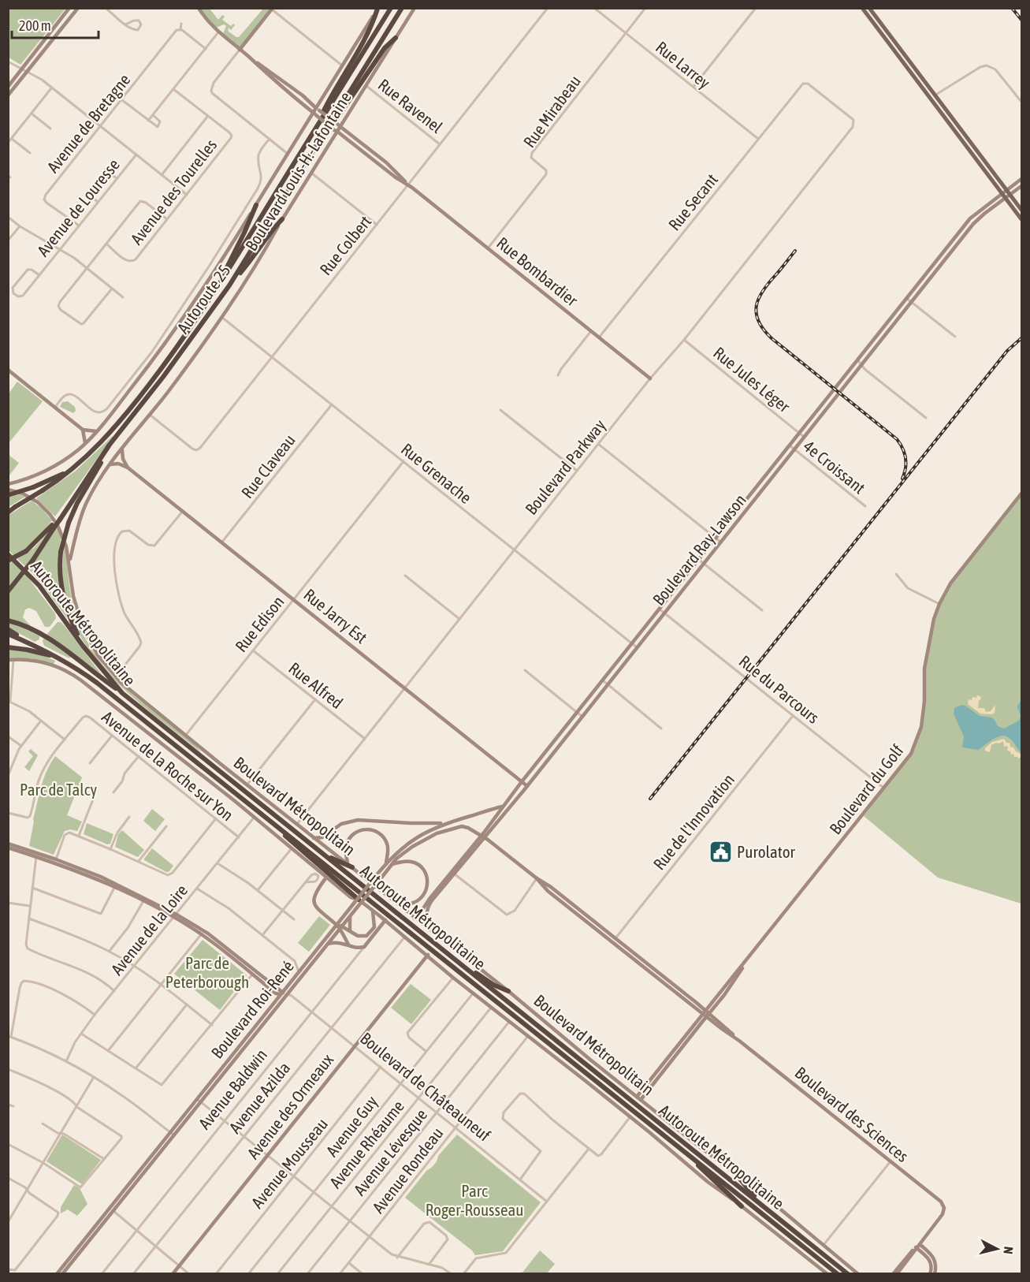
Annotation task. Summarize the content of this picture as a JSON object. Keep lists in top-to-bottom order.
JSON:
{
  "streets": {
    "highway": ["Autoroute 25", "Autoroute Métropolitaine"],
    "street": [
      "Rue Larrey",
      "Rue Ravenel",
      "Rue Mirabeau",
      "Avenue de Bretagne",
      "Boulevard Louis-H.-Lafontaine",
      "Avenue des Tourelles",
      "Rue Secant",
      "Avenue de Louresse",
      "Rue Colbert",
      "Rue Bombardier",
      "Rue Jules Léger",
      "Rue Claveau",
      "Boulevard Parkway",
      "4e Croissant",
      "Rue Grenache",
      "Boulevard Ray-Lawson",
      "Rue Jarry Est",
      "Rue Edison",
      "Rue Alfred",
      "Rue du Parcours",
      "Avenue de la Roche sur Yon",
      "Boulevard du Golf",
      "Boulevard Métropolitain",
      "Rue de l'Innovation",
      "Avenue de la Loire",
      "Boulevard Roi-René",
      "Boulevard de Châteauneuf",
      "Avenue Baldwin",
      "Avenue Azilda",
      "Avenue des Ormeaux",
      "Boulevard des Sciences",
      "Avenue Guy",
      "Avenue Rhéaume",
      "Avenue Lévesque",
      "Avenue Mousseau",
      "Avenue Rondeau"
    ]
  },
  "crossings": [
    ["Rue Larrey", "Rue Mirabeau"],
    ["Rue Larrey", "Rue Secant"],
    ["Rue Ravenel", "Boulevard Louis-H.-Lafontaine"],
    ["Rue Ravenel", "Rue Colbert"],
    ["Rue Mirabeau", "Rue Bombardier"],
    ["Avenue de Bretagne", "Avenue de Louresse"],
    ["Boulevard Louis-H.-Lafontaine", "Rue Colbert"],
    ["Boulevard Louis-H.-Lafontaine", "Rue Bombardier"],
    ["Boulevard Louis-H.-Lafontaine", "Rue Grenache"],
    ["Boulevard Louis-H.-Lafontaine", "Rue Jarry Est"],
    ["Boulevard Louis-H.-Lafontaine", "Boulevard Métropolitain"],
    ["Rue Secant", "Rue Bombardier"],
    ["Rue Secant", "Boulevard Parkway"],
    ["Rue Colbert", "Rue Bombardier"],
    ["Rue Colbert", "Rue Grenache"],
    ["Rue Bombardier", "Boulevard Parkway"],
    ["Rue Jules Léger", "Boulevard Parkway"],
    ["Rue Jules Léger", "Boulevard Ray-Lawson"],
    ["Rue Claveau", "Rue Grenache"],
    ["Rue Claveau", "Rue Jarry Est"],
    ["Boulevard Parkway", "Rue Grenache"],
    ["Boulevard Parkway", "Rue Jarry Est"],
    ["Boulevard Parkway", "Rue Alfred"],
    ["Boulevard Parkway", "Boulevard Métropolitain"],
    ["4e Croissant", "Boulevard Ray-Lawson"],
    ["Rue Grenache", "Boulevard Ray-Lawson"],
    ["Rue Grenache", "Rue Edison"],
    ["Boulevard Ray-Lawson", "Rue Jarry Est"],
    ["Boulevard Ray-Lawson", "Rue du Parcours"],
    ["Boulevard Ray-Lawson", "Boulevard Métropolitain"],
    ["Boulevard Ray-Lawson", "Boulevard Roi-René"],
    ["Boulevard Ray-Lawson", "Boulevard des Sciences"],
    ["Rue Jarry Est", "Rue Edison"],
    ["Rue Edison", "Rue Alfred"],
    ["Rue Edison", "Boulevard Métropolitain"],
    ["Rue du Parcours", "Boulevard du Golf"],
    ["Rue du Parcours", "Rue de l'Innovation"],
    ["Avenue de la Roche sur Yon", "Avenue de la Loire"],
    ["Boulevard du Golf", "Boulevard Métropolitain"],
    ["Boulevard du Golf", "Boulevard des Sciences"],
    ["Boulevard Métropolitain", "Avenue de la Loire"],
    ["Boulevard Métropolitain", "Avenue Baldwin"],
    ["Boulevard Métropolitain", "Avenue Azilda"],
    ["Boulevard Métropolitain", "Avenue des Ormeaux"],
    ["Boulevard Métropolitain", "Avenue Guy"],
    ["Boulevard Métropolitain", "Avenue Rhéaume"],
    ["Boulevard Métropolitain", "Avenue Lévesque"],
    ["Boulevard Métropolitain", "Avenue Rondeau"],
    ["Rue de l'Innovation", "Boulevard des Sciences"],
    ["Avenue de la Loire", "Boulevard de Châteauneuf"],
    ["Boulevard Roi-René", "Boulevard de Châteauneuf"],
    ["Boulevard Roi-René", "Boulevard des Sciences"],
    ["Boulevard de Châteauneuf", "Avenue Baldwin"],
    ["Boulevard de Châteauneuf", "Avenue Azilda"],
    ["Boulevard de Châteauneuf", "Avenue des Ormeaux"],
    ["Boulevard de Châteauneuf", "Avenue Guy"],
    ["Boulevard de Châteauneuf", "Avenue Rhéaume"],
    ["Boulevard de Châteauneuf", "Avenue Lévesque"],
    ["Boulevard de Châteauneuf", "Avenue Mousseau"],
    ["Boulevard de Châteauneuf", "Avenue Rondeau"]
  ],
  "parks": ["Parc de Talcy", "Parc de Peterborough", "Parc Roger-Rousseau"],
  "places": {
    "public building": ["Purolator"]
  },
  "scale_bar": "200 m",
  "north": "right"
}
